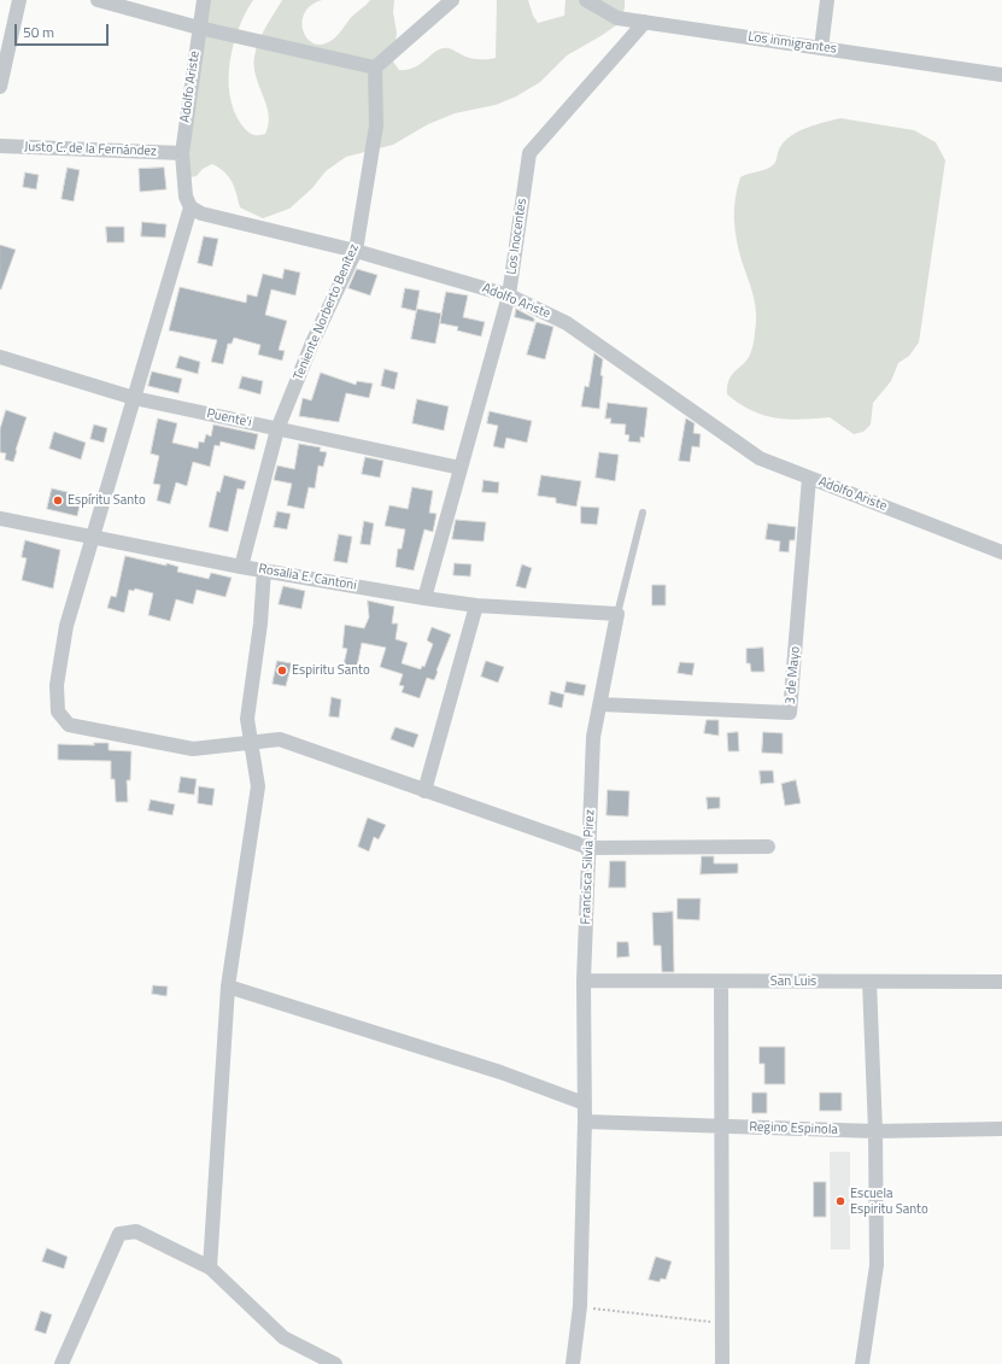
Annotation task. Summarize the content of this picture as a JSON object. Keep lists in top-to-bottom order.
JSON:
{
  "streets": {
    "street": [
      "Los inmigrantes",
      "Adolfo Ariste",
      "Justo C. de la Fernández",
      "Los Inocentes",
      "Teniente Norberto Benítez",
      "Puente'i",
      "Rosalia E. Cantoni",
      "3 de Mayo",
      "Francisca Silvia Pirez",
      "San Luis",
      "Regino Espinola"
    ]
  },
  "crossings": [
    ["Los inmigrantes", "Los Inocentes"],
    ["Adolfo Ariste", "Justo C. de la Fernández"],
    ["Adolfo Ariste", "Los Inocentes"],
    ["Adolfo Ariste", "Teniente Norberto Benítez"],
    ["Adolfo Ariste", "3 de Mayo"],
    ["Los Inocentes", "Puente'i"],
    ["Los Inocentes", "Rosalia E. Cantoni"],
    ["Teniente Norberto Benítez", "Puente'i"],
    ["Teniente Norberto Benítez", "Rosalia E. Cantoni"],
    ["Rosalia E. Cantoni", "Francisca Silvia Pirez"],
    ["3 de Mayo", "Francisca Silvia Pirez"],
    ["Francisca Silvia Pirez", "San Luis"],
    ["Francisca Silvia Pirez", "Regino Espinola"]
  ],
  "places": ["Espíritu Santo", "Espiritu Santo", "Escuela Espiritu Santo"],
  "scale_bar": "50 m"
}
